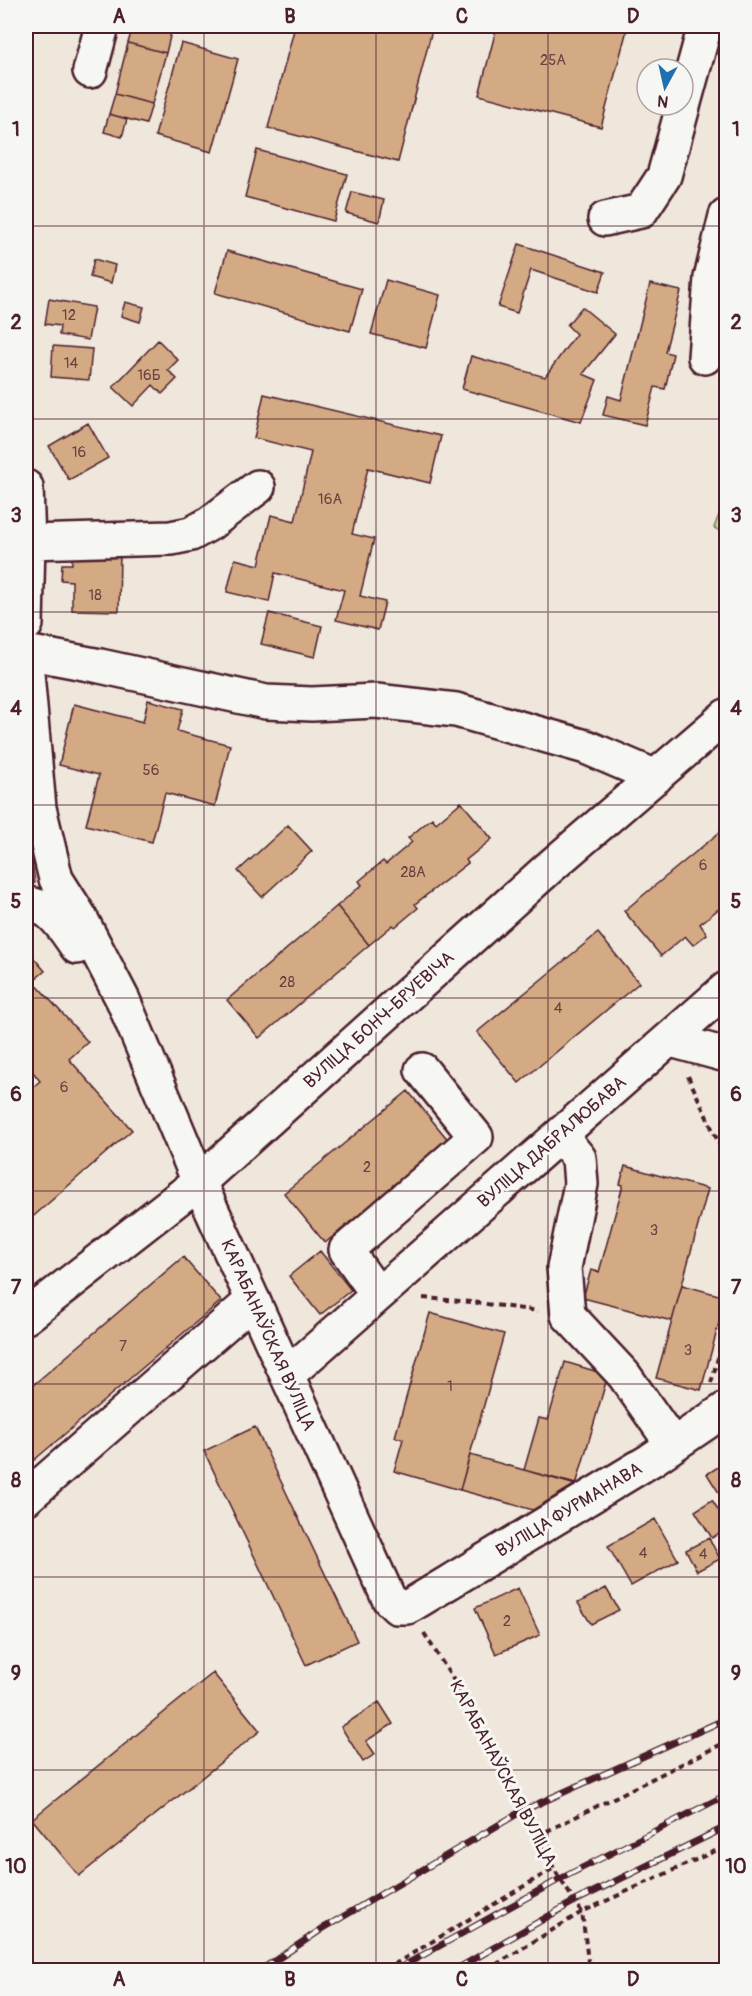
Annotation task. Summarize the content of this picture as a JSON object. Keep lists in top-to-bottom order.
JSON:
{
  "streets": {
    "street": [
      "ВУЛІЦА БОНЧ-БРУЕВІЧА",
      "ВУЛІЦА ДАБРАЛЮБАВА",
      "КАРАБАНАЎСКАЯ ВУЛІЦА",
      "ВУЛІЦА ФУРМАНАВА"
    ]
  },
  "crossings": [
    ["ВУЛІЦА БОНЧ-БРУЕВІЧА", "КАРАБАНАЎСКАЯ ВУЛІЦА"],
    ["ВУЛІЦА ДАБРАЛЮБАВА", "КАРАБАНАЎСКАЯ ВУЛІЦА"],
    ["КАРАБАНАЎСКАЯ ВУЛІЦА", "ВУЛІЦА ФУРМАНАВА"]
  ],
  "house_numbers": [
    "25А",
    "12",
    "14",
    "16Б",
    "16",
    "16А",
    "18",
    "56",
    "6",
    "28А",
    "28",
    "4",
    "6",
    "2",
    "3",
    "7",
    "3",
    "1",
    "4",
    "4",
    "2"
  ],
  "north": "bottom",
  "grid": {
    "columns": [
      "A",
      "B",
      "C",
      "D"
    ],
    "rows": [
      "1",
      "2",
      "3",
      "4",
      "5",
      "6",
      "7",
      "8",
      "9",
      "10"
    ]
  }
}
